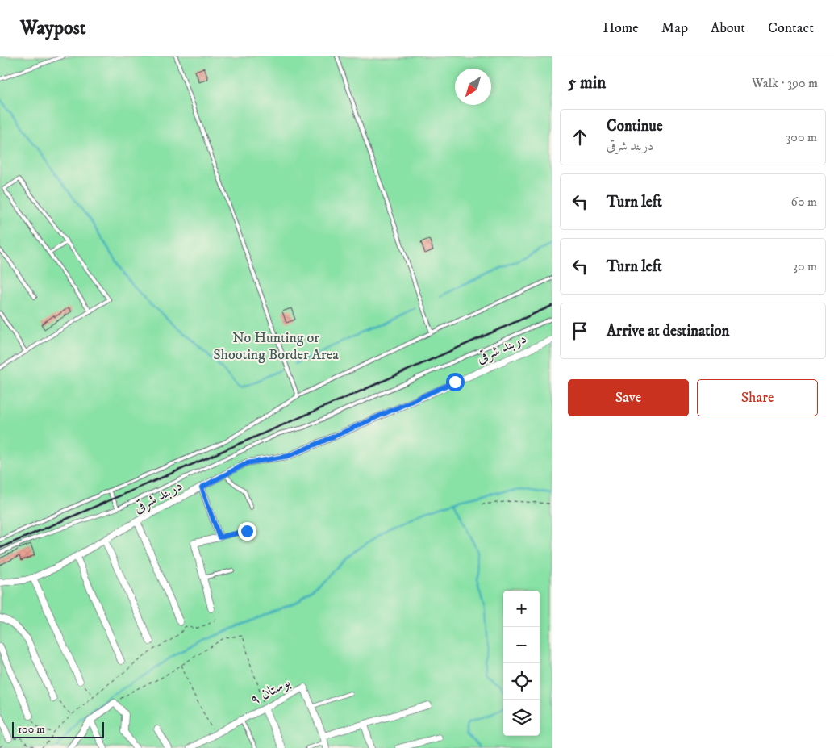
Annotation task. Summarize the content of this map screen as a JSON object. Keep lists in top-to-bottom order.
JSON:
{
  "streets": {
    "street": ["دربند شرقی", "بوستان ۹"]
  },
  "parks": ["No Hunting or Shooting Border Area"],
  "scale_bar": "100 m",
  "north": "bottom left",
  "page": {
    "header": "Waypost",
    "nav": [
      "Home",
      "Map",
      "About",
      "Contact"
    ],
    "heading": ["5 min", "Walk · 390 m"],
    "list": [
      ["Continue", "دربند شرقی", "300 m"],
      ["Turn left", "60 m"],
      ["Turn left", "30 m"],
      "Arrive at destination"
    ],
    "buttons": ["Save", "Share"],
    "map_buttons": ["+", "−"],
    "scale": "100 m"
  }
}
